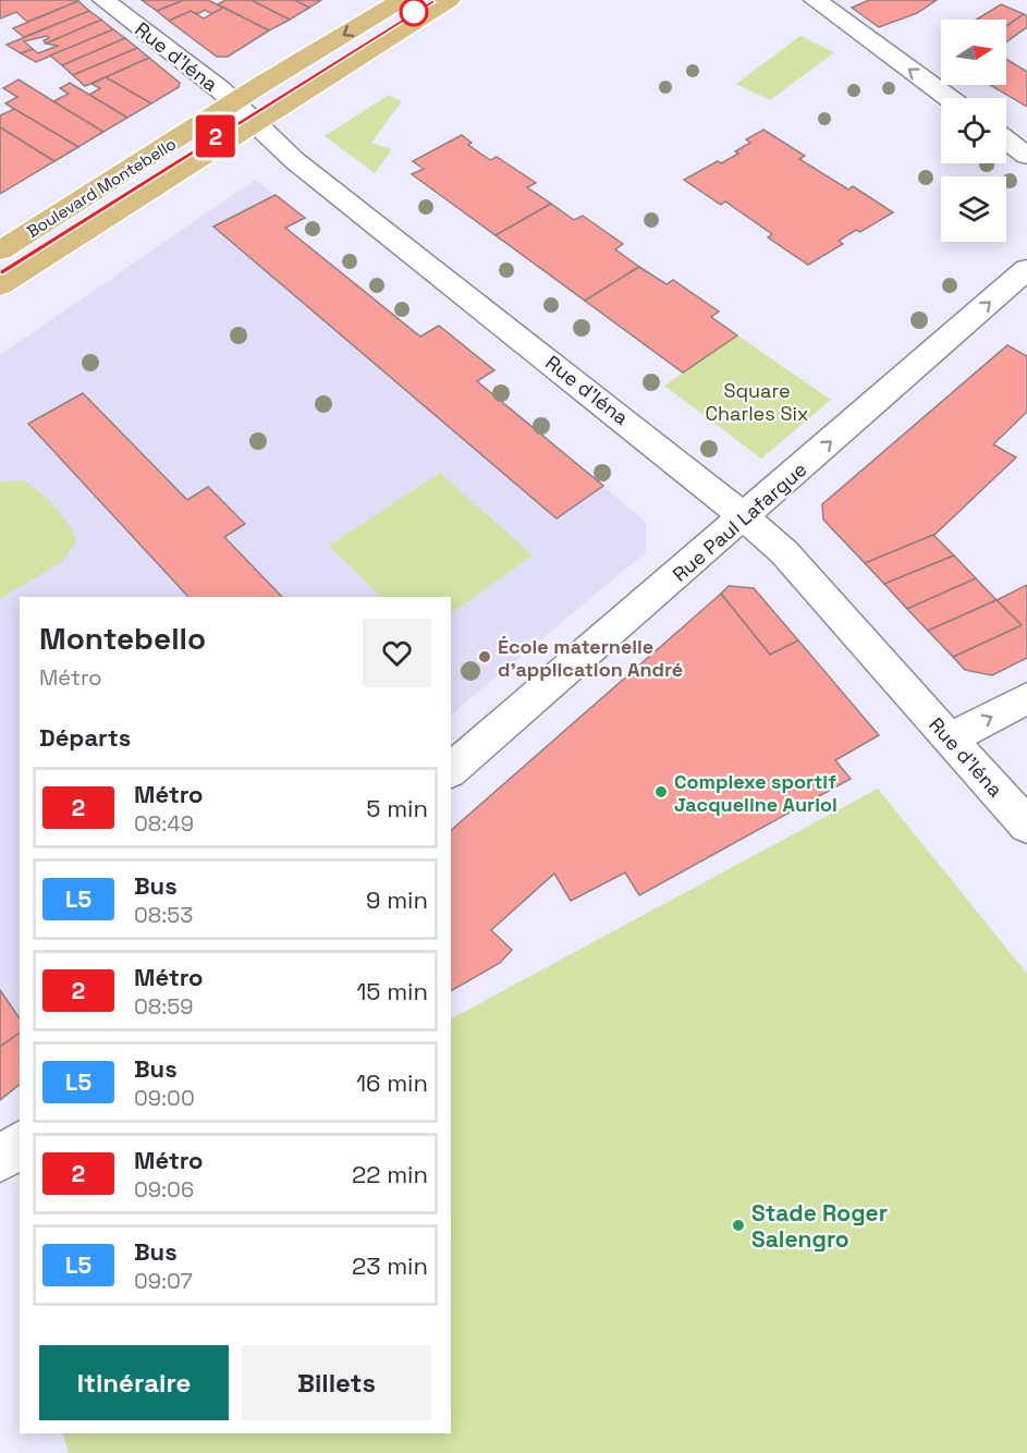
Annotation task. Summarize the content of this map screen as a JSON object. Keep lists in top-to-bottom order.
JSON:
{
  "streets": {
    "main road": ["Boulevard Montebello"],
    "street": ["Rue d'Iéna", "Rue Paul Lafargue"]
  },
  "crossings": [
    ["Rue d'Iéna", "Boulevard Montebello"],
    ["Rue d'Iéna", "Rue Paul Lafargue"]
  ],
  "one_way": ["Rue Paul Lafargue"],
  "parks": ["Square Charles Six"],
  "places": ["École maternelle d'application André", "Complexe sportif Jacqueline Auriol", "Stade Roger Salengro"],
  "lines": ["metro line 2"],
  "north": "right",
  "page": {
    "on_map": "2",
    "heading": [
      ["Montebello", "Métro"],
      "Départs"
    ],
    "list": [
      {
        "mark": "2",
        "name": "Métro",
        "note": "08:49",
        "value": "5 min"
      },
      {
        "mark": "L5",
        "name": "Bus",
        "note": "08:53",
        "value": "9 min"
      },
      {
        "mark": "2",
        "name": "Métro",
        "note": "08:59",
        "value": "15 min"
      },
      {
        "mark": "L5",
        "name": "Bus",
        "note": "09:00",
        "value": "16 min"
      },
      {
        "mark": "2",
        "name": "Métro",
        "note": "09:06",
        "value": "22 min"
      },
      {
        "mark": "L5",
        "name": "Bus",
        "note": "09:07",
        "value": "23 min"
      }
    ],
    "buttons": ["Itinéraire", "Billets"]
  }
}
